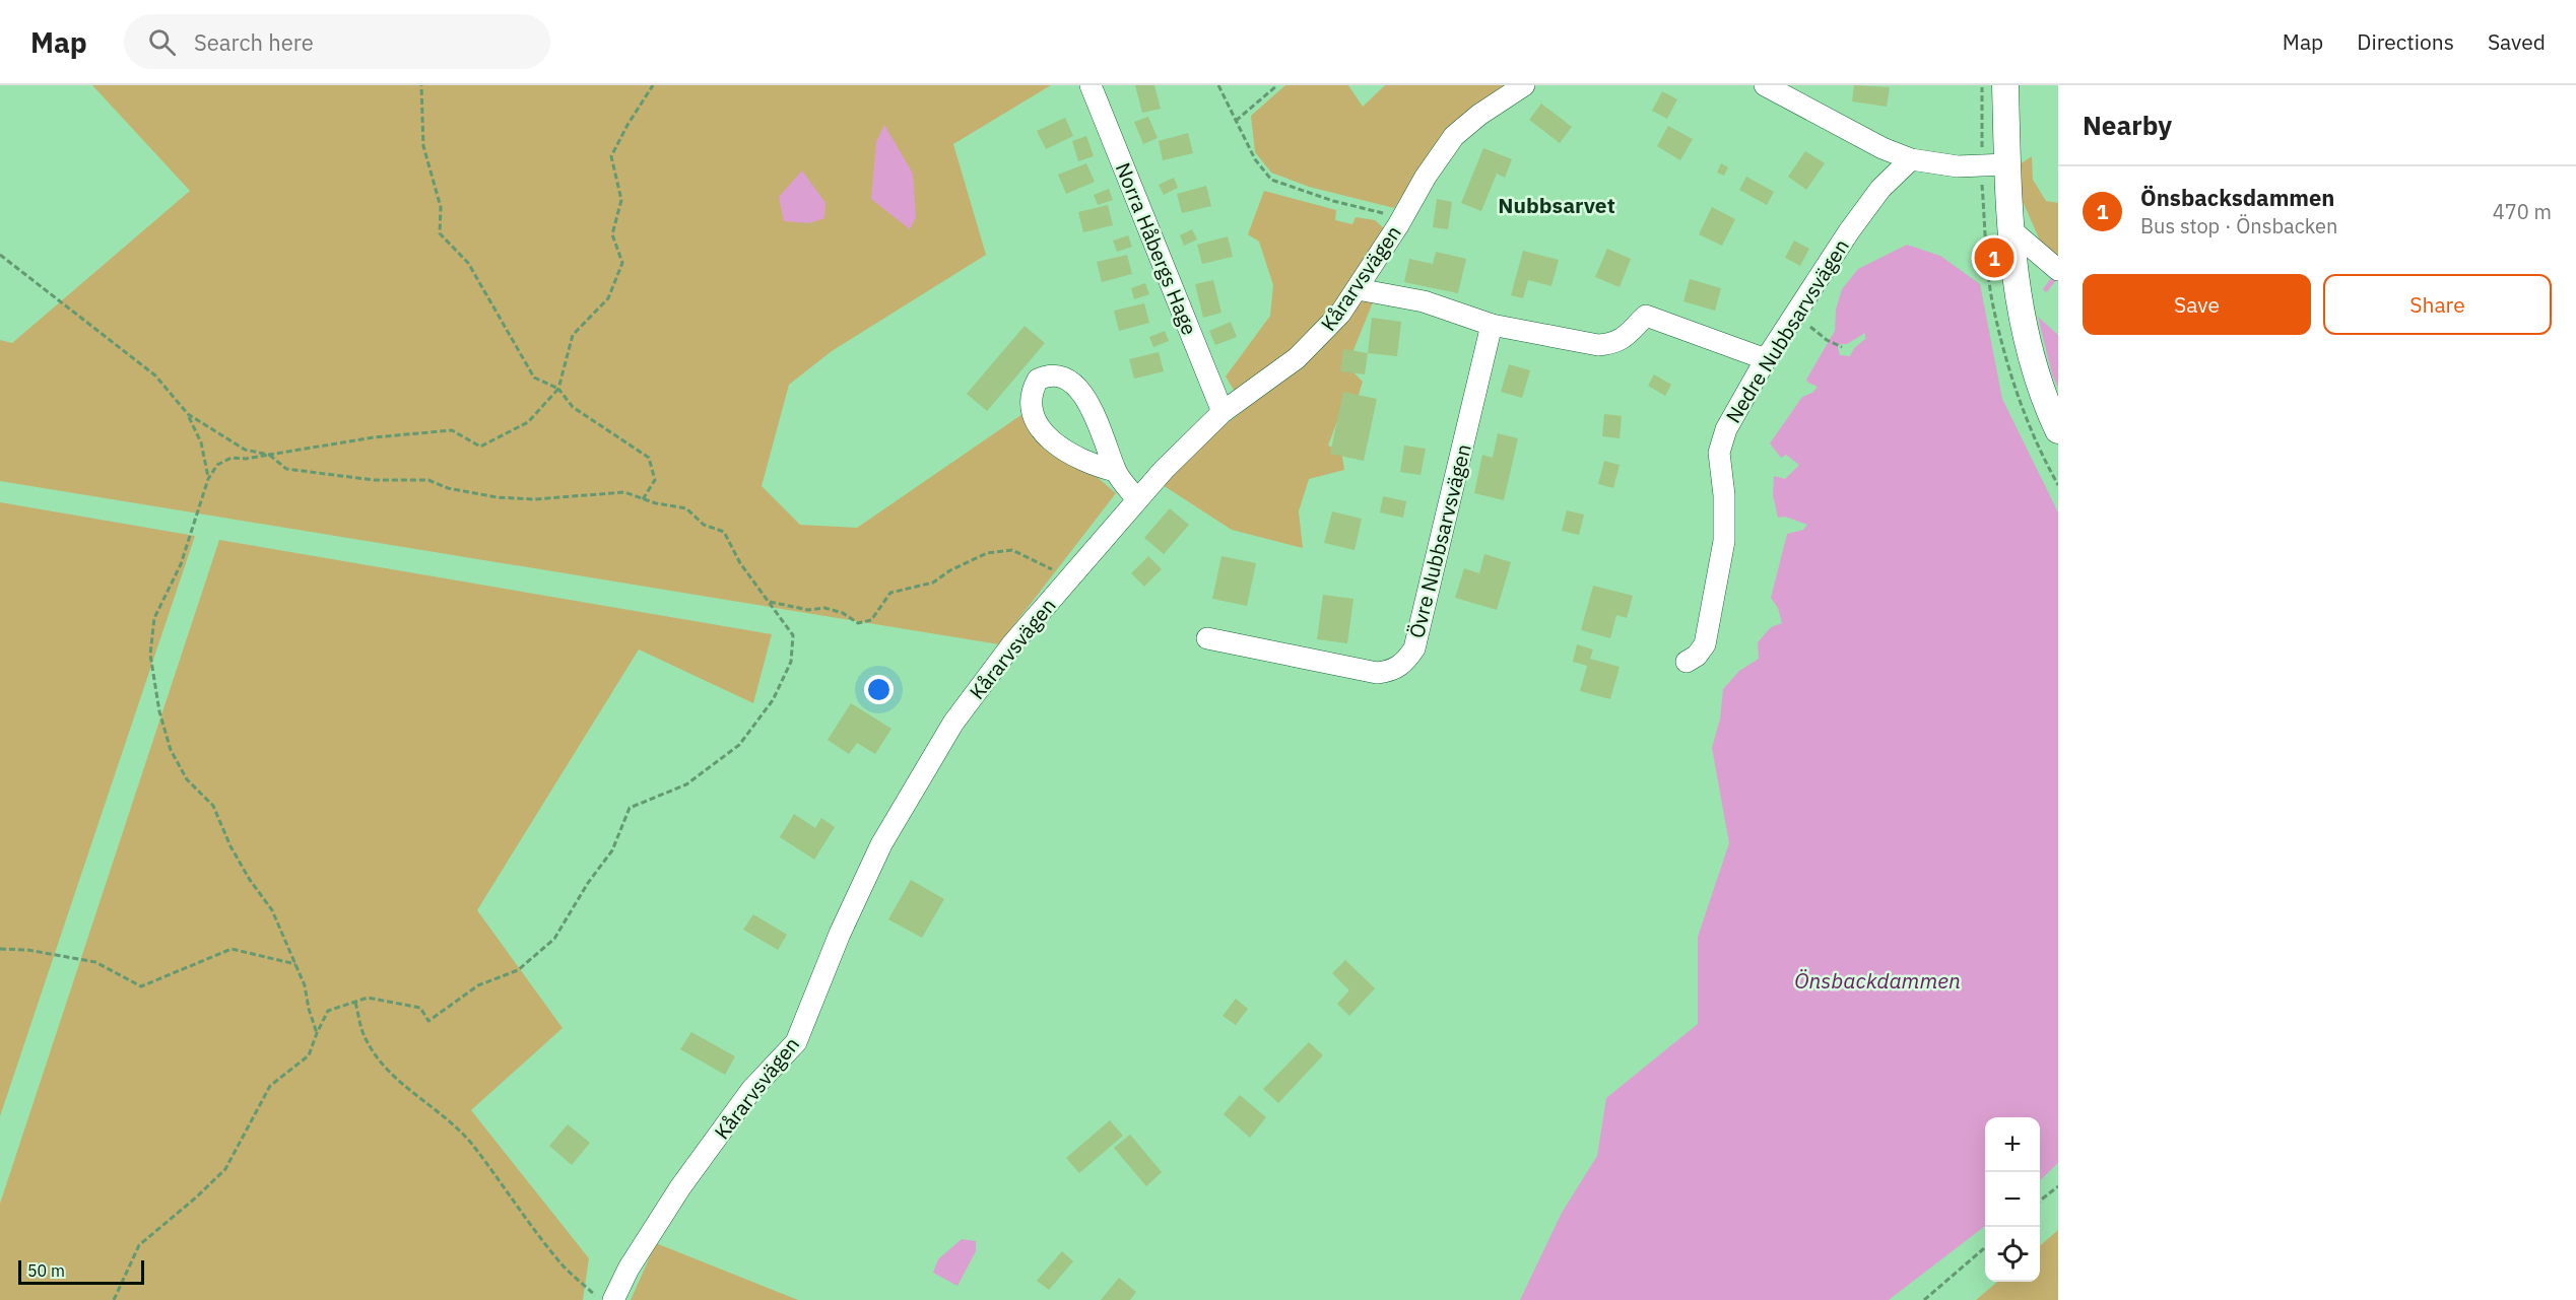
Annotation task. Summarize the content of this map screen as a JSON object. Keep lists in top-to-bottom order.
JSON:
{
  "streets": {
    "street": [
      "Norra Håbergs Hage",
      "Kårarvsvägen",
      "Nedre Nubbsarvsvägen",
      "Övre Nubbsarvsvägen"
    ]
  },
  "crossings": [
    ["Norra Håbergs Hage", "Kårarvsvägen"]
  ],
  "districts": ["Nubbsarvet"],
  "water": ["Önsbackdammen"],
  "scale_bar": "50 m",
  "page": {
    "header": "Map",
    "search": "Search here",
    "nav": ["Map", "Directions", "Saved"],
    "heading": "Nearby",
    "list": [
      {
        "mark": "1",
        "name": "Önsbacksdammen",
        "note": "Bus stop · Önsbacken",
        "value": "470 m"
      }
    ],
    "pins": "1",
    "buttons": ["Save", "Share"],
    "map_buttons": ["+", "−"],
    "scale": "50 m"
  }
}
